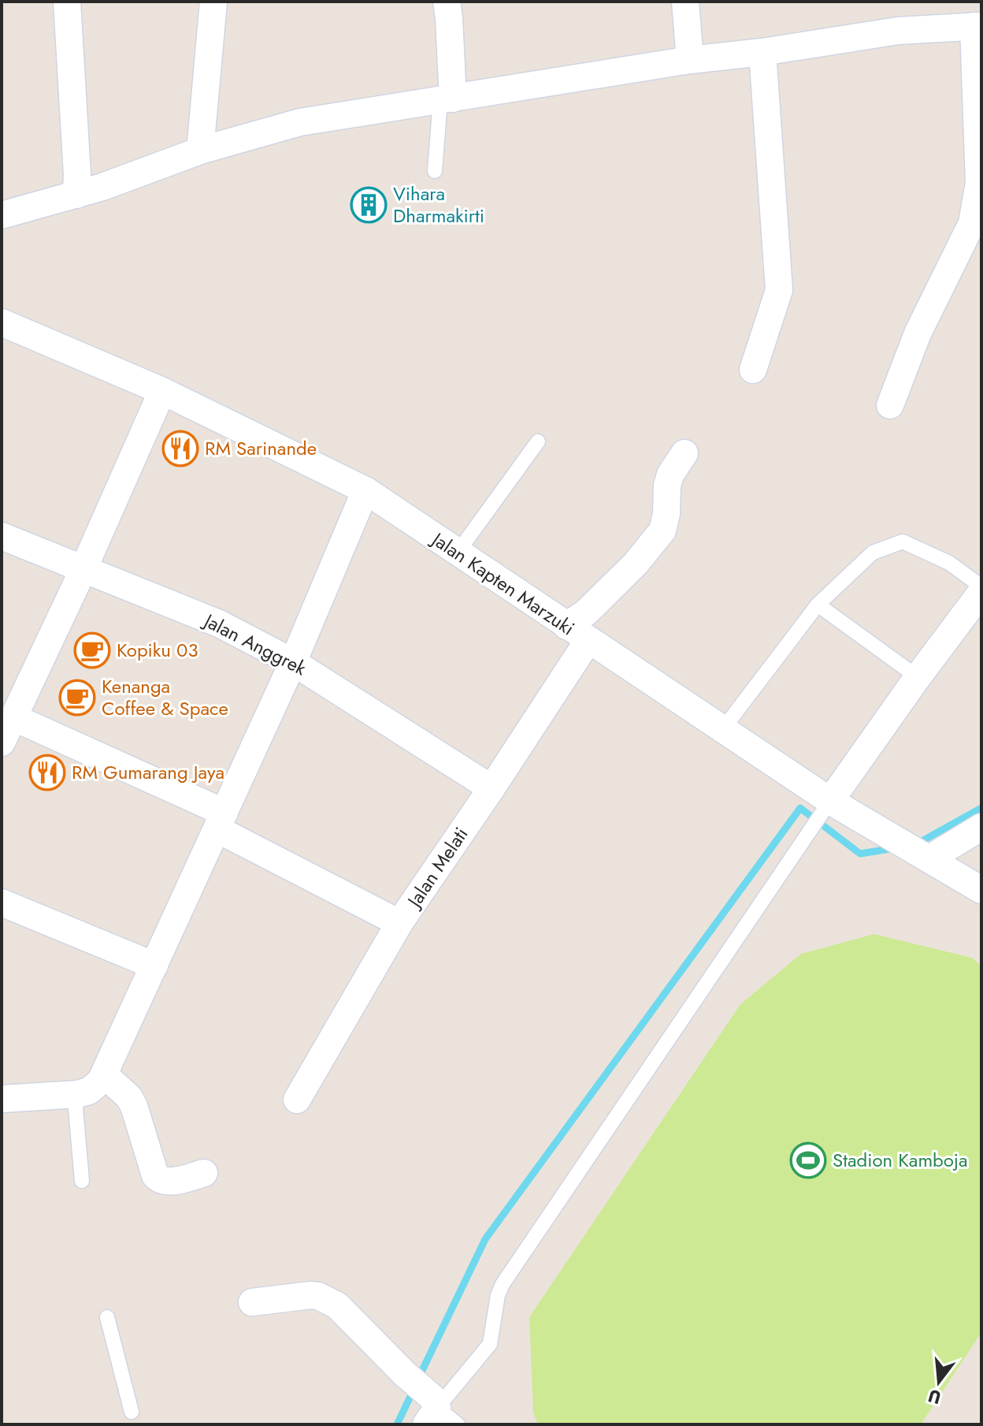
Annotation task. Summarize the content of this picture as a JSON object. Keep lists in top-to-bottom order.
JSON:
{
  "streets": {
    "street": ["Jalan Kapten Marzuki", "Jalan Anggrek", "Jalan Melati"]
  },
  "crossings": [
    ["Jalan Kapten Marzuki", "Jalan Melati"],
    ["Jalan Anggrek", "Jalan Melati"]
  ],
  "places": {
    "building": ["Vihara Dharmakirti"],
    "restaurant": ["RM Sarinande", "RM Gumarang Jaya"],
    "cafe": ["Kopiku 03", "Kenanga Coffee & Space"],
    "sports": ["Stadion Kamboja"]
  },
  "north": "bottom"
}
